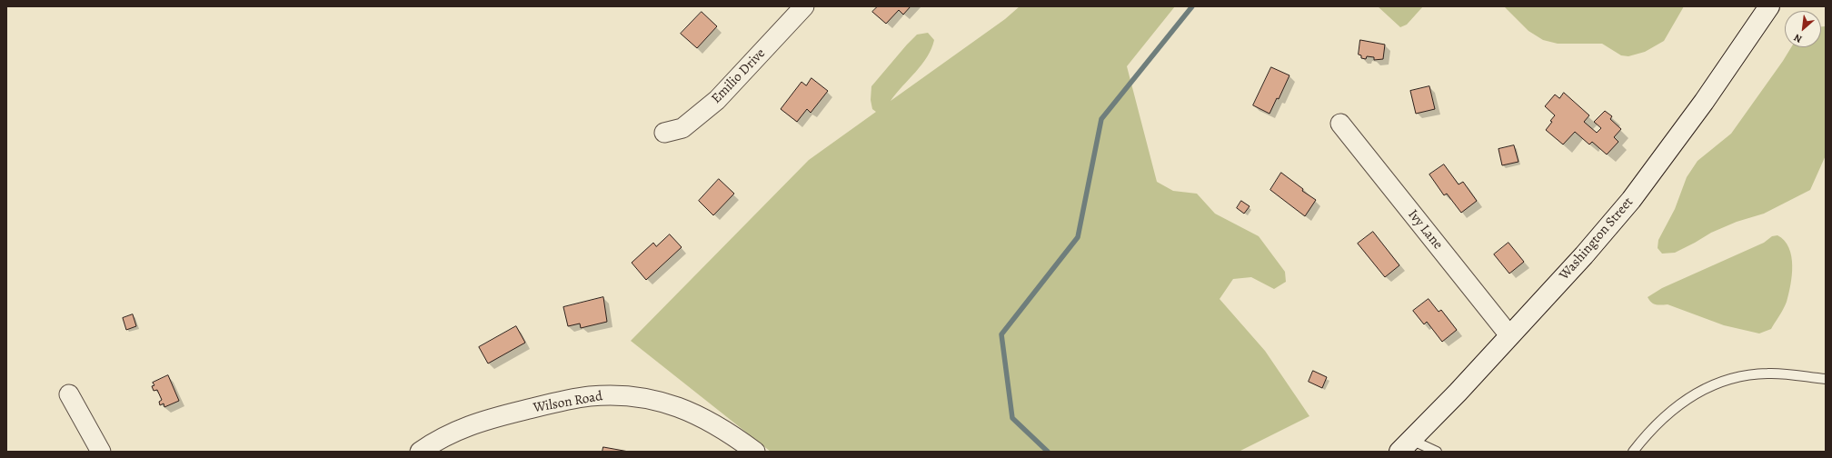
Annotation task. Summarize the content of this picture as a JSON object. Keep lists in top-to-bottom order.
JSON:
{
  "streets": {
    "main road": ["Washington Street"],
    "street": ["Emilio Drive", "Ivy Lane", "Wilson Road"]
  },
  "crossings": [
    ["Ivy Lane", "Washington Street"]
  ],
  "north": "bottom left"
}
